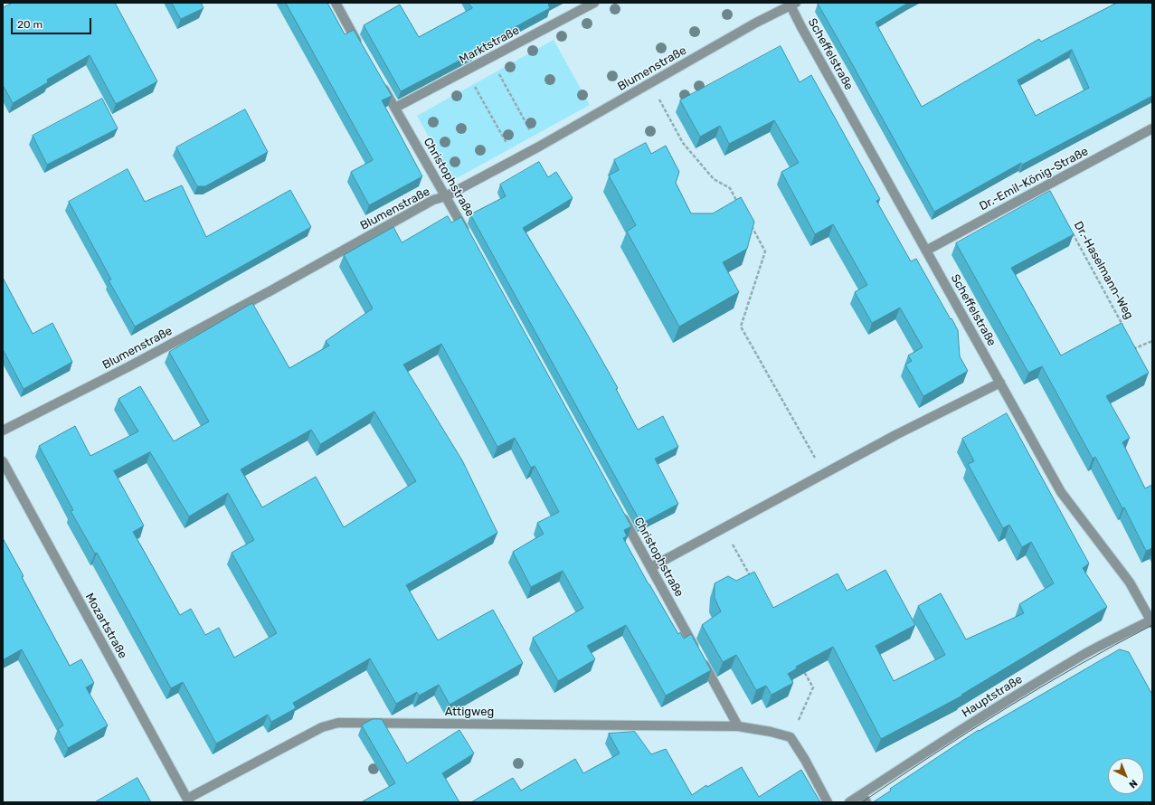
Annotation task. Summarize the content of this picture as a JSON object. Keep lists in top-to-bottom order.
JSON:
{
  "streets": {
    "street": [
      "Marktstraße",
      "Scheffelstraße",
      "Blumenstraße",
      "Christophstraße",
      "Dr.-Emil-König-Straße",
      "Mozartstraße",
      "Hauptstraße",
      "Attigweg"
    ],
    "path": ["Dr.-Haselmann-Weg"]
  },
  "crossings": [
    ["Marktstraße", "Christophstraße"],
    ["Scheffelstraße", "Blumenstraße"],
    ["Scheffelstraße", "Dr.-Emil-König-Straße"],
    ["Scheffelstraße", "Hauptstraße"],
    ["Blumenstraße", "Christophstraße"],
    ["Christophstraße", "Attigweg"],
    ["Mozartstraße", "Attigweg"]
  ],
  "scale_bar": "20 m",
  "north": "bottom right"
}
